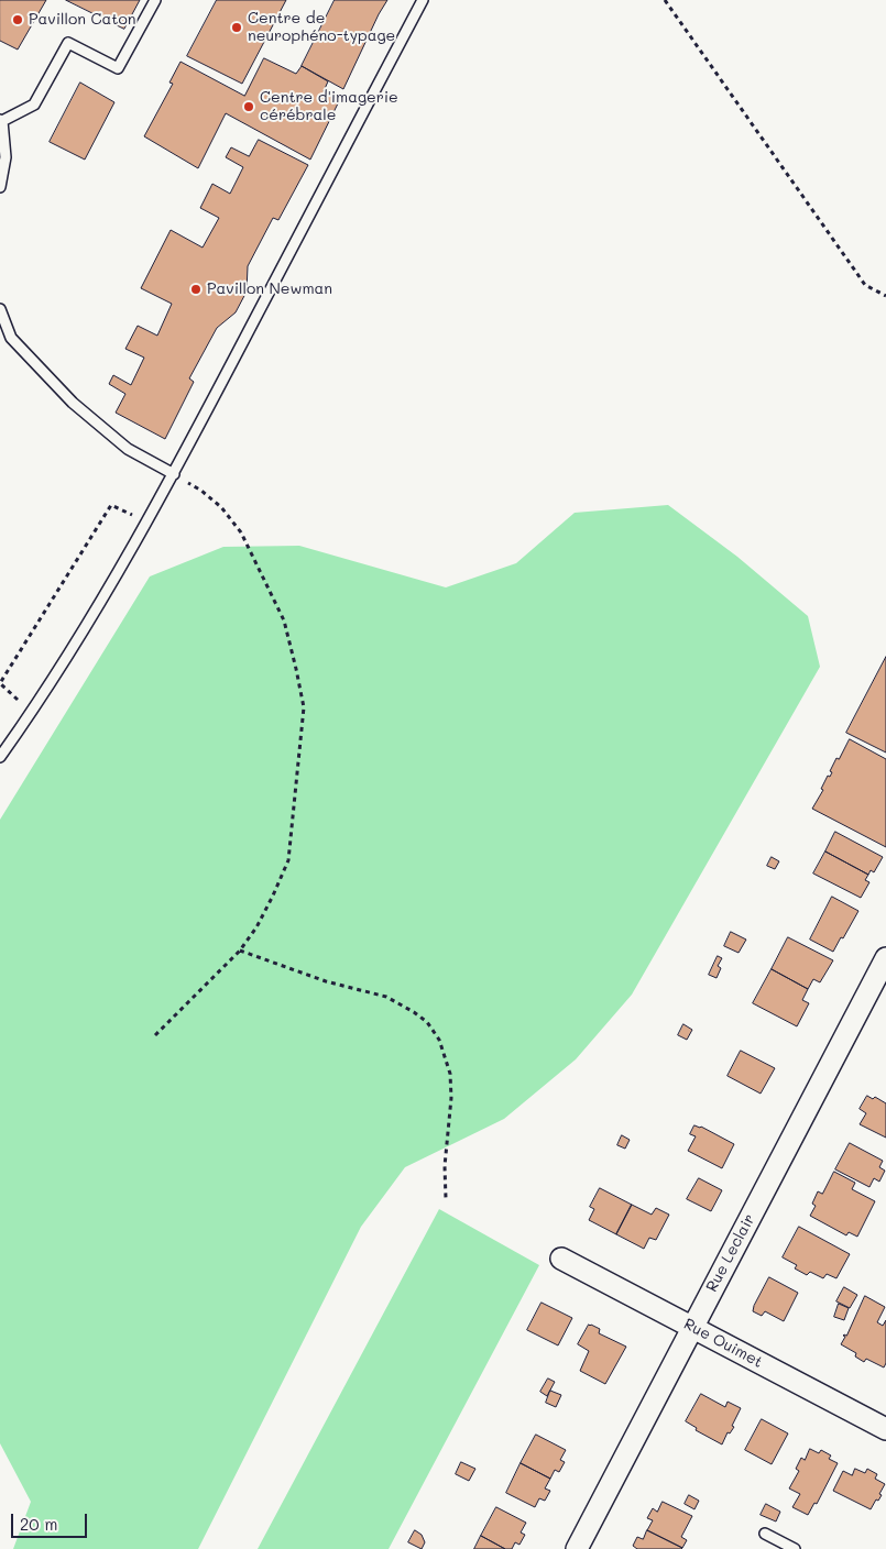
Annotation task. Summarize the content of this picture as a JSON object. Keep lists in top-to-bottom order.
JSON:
{
  "streets": {
    "street": ["Rue Leclair", "Rue Ouimet"]
  },
  "crossings": [
    ["Rue Leclair", "Rue Ouimet"]
  ],
  "places": [
    "Pavillon Caton",
    "Centre de neurophéno-typage",
    "Centre d'imagerie cérébrale",
    "Pavillon Newman"
  ],
  "scale_bar": "20 m"
}
